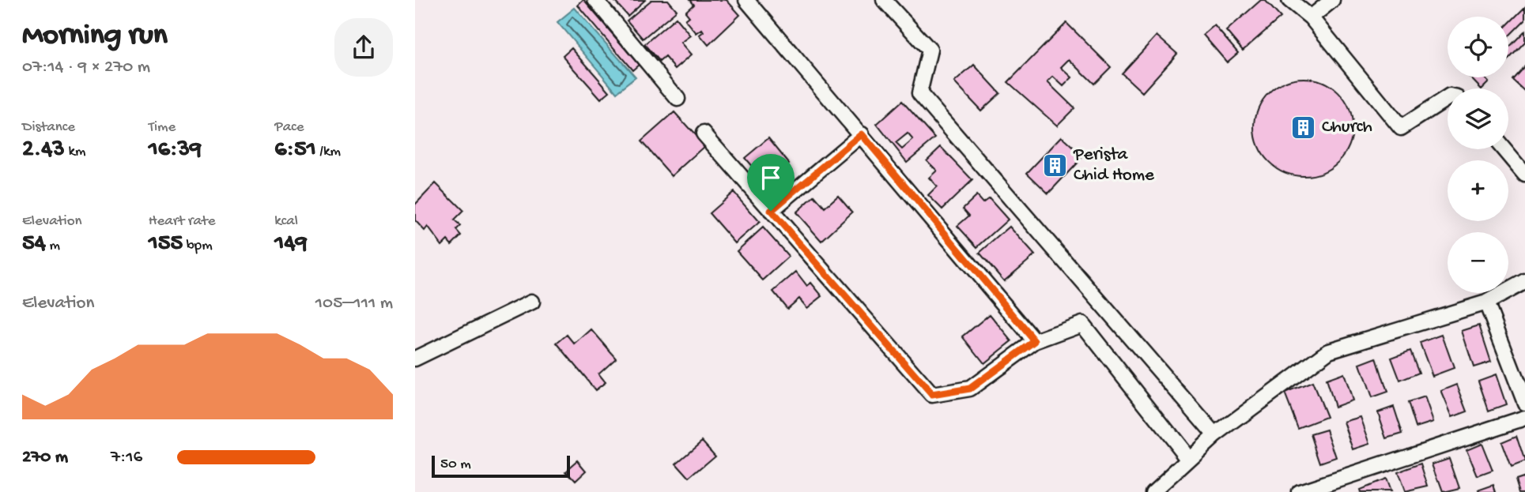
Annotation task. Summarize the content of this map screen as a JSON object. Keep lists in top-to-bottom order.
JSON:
{
  "places": {
    "building": ["Church", "Perista Chid Home"]
  },
  "scale_bar": "50 m",
  "page": {
    "heading": ["Morning run", "07:14 · 9 × 270 m"],
    "map_buttons": ["+", "−"],
    "stats": [
      ["Distance", "2.43 km"],
      ["Time", "16:39"],
      ["Pace", "6:51 /km"],
      ["Elevation", "54 m"],
      ["Heart rate", "155 bpm"],
      ["kcal", "149"]
    ],
    "chart": ["Elevation", "105–111 m"],
    "list": [
      {
        "name": "270 m",
        "note": "7:16"
      }
    ],
    "scale": "50 m"
  }
}
